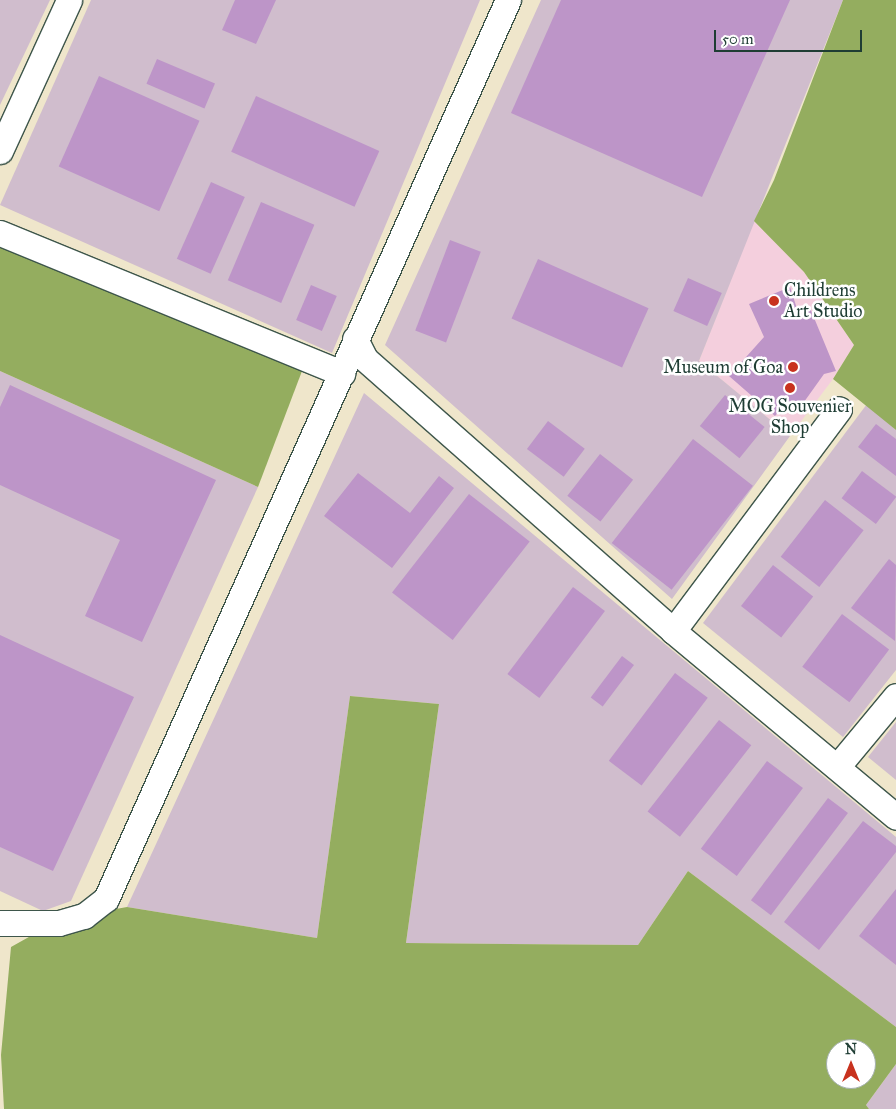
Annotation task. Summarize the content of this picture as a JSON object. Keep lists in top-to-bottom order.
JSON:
{
  "places": ["Childrens Art Studio", "Museum of Goa", "MOG Souvenier Shop"],
  "scale_bar": "50 m",
  "north": "top"
}
